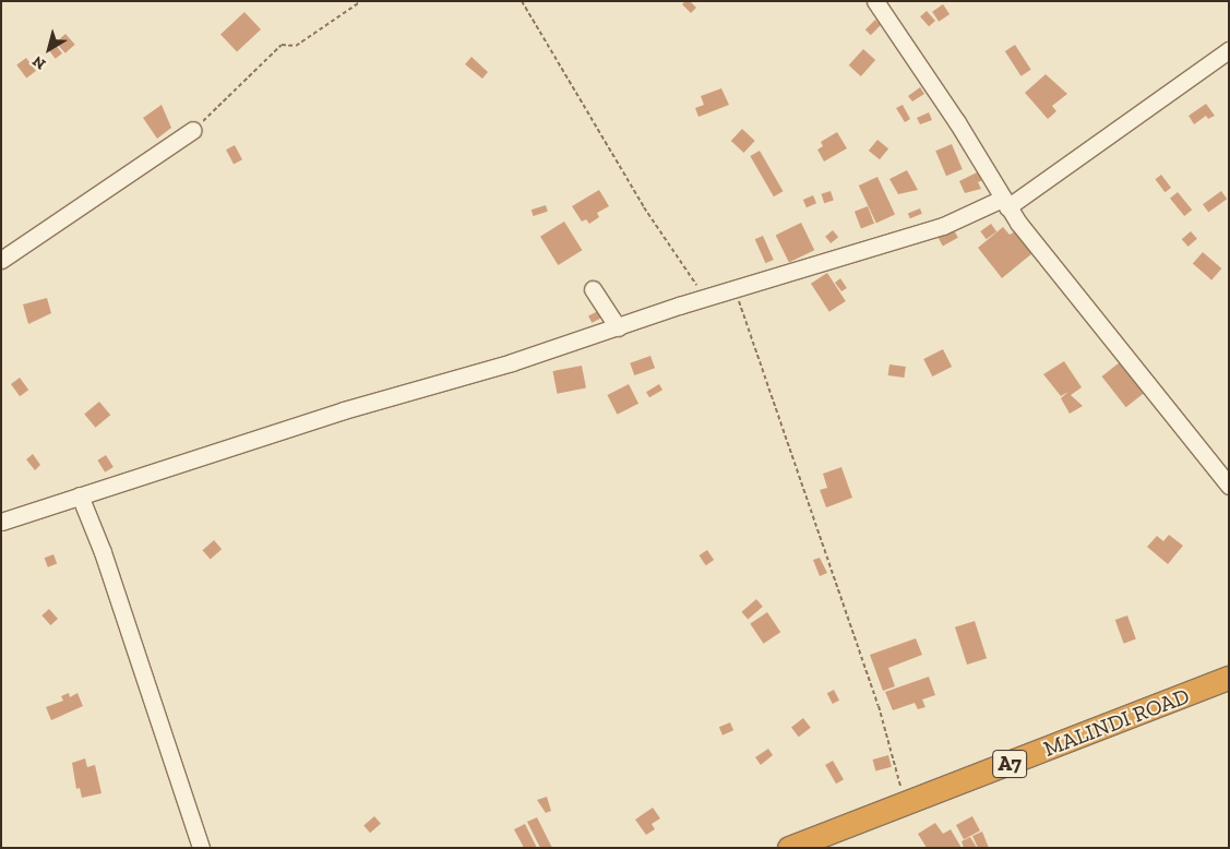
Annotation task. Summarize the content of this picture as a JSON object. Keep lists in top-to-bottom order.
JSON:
{
  "streets": {
    "highway": ["MALINDI ROAD", "A7"]
  },
  "north": "bottom left"
}
